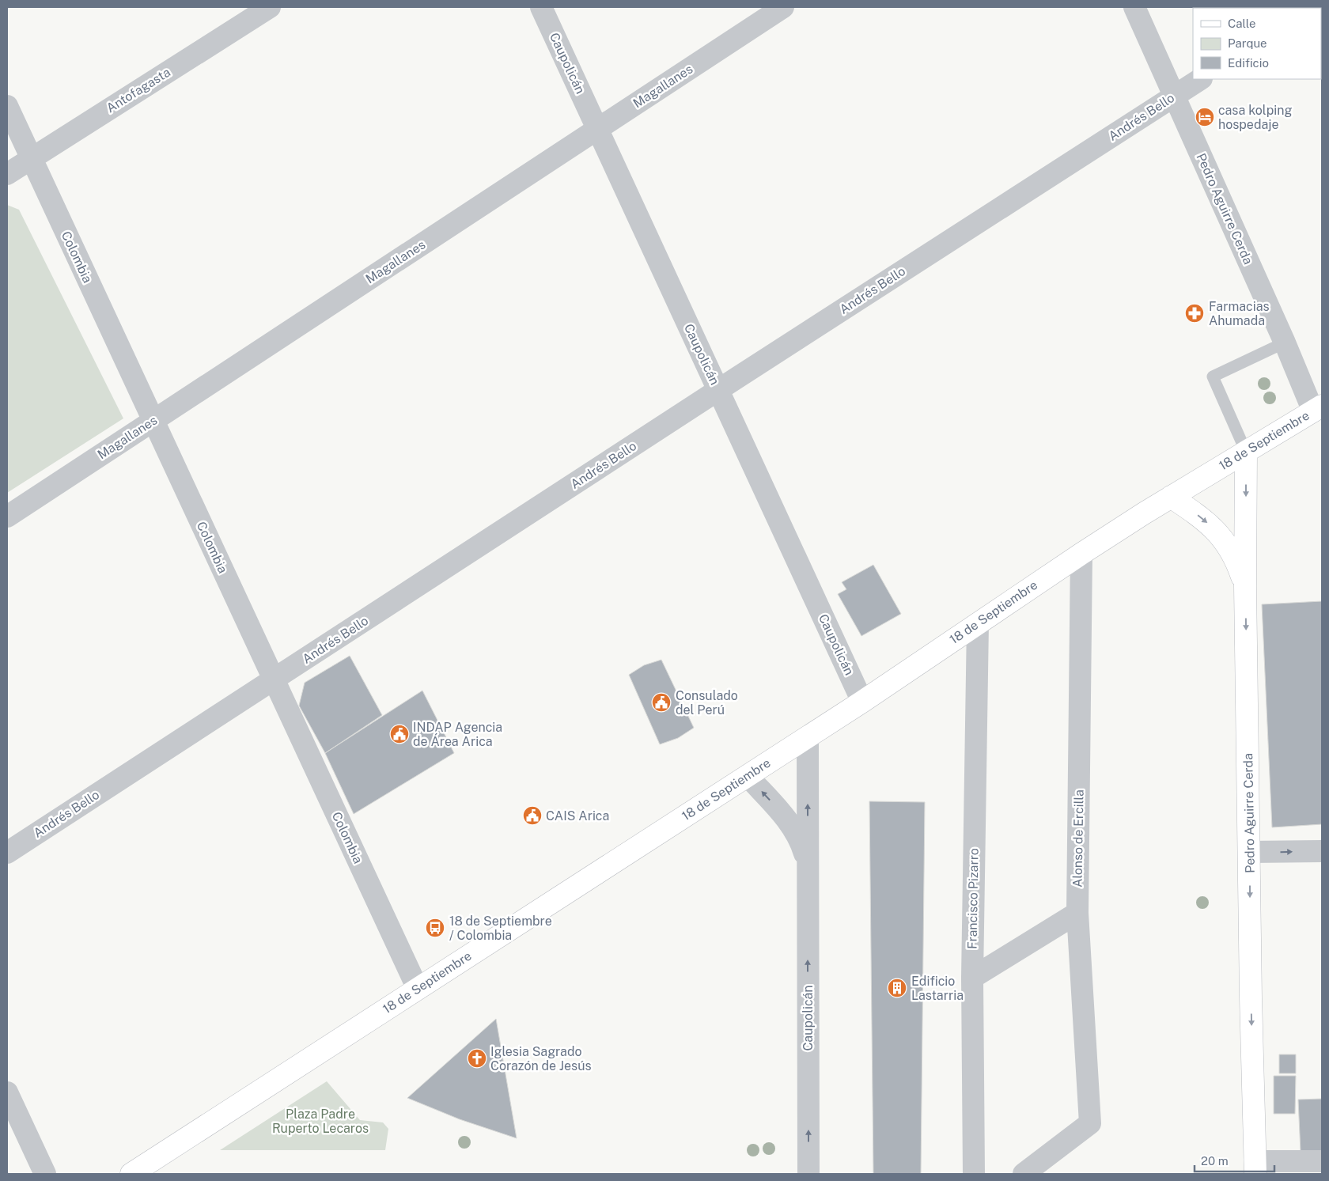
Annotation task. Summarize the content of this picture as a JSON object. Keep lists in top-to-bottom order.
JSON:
{
  "streets": {
    "main road": ["Pedro Aguirre Cerda", "18 de Septiembre"],
    "street": [
      "Caupolicán",
      "Magallanes",
      "Antofagasta",
      "Andrés Bello",
      "Colombia",
      "Alonso de Ercilla",
      "Francisco Pizarro"
    ]
  },
  "crossings": [
    ["Caupolicán", "Magallanes"],
    ["Caupolicán", "Andrés Bello"],
    ["Caupolicán", "18 de Septiembre"],
    ["Magallanes", "Colombia"],
    ["Antofagasta", "Colombia"],
    ["Andrés Bello", "Pedro Aguirre Cerda"],
    ["Andrés Bello", "Colombia"],
    ["Pedro Aguirre Cerda", "18 de Septiembre"],
    ["Colombia", "18 de Septiembre"],
    ["18 de Septiembre", "Alonso de Ercilla"],
    ["18 de Septiembre", "Francisco Pizarro"]
  ],
  "one_way": ["Caupolicán", "Pedro Aguirre Cerda"],
  "parks": ["Plaza Padre Ruperto Lecaros"],
  "places": {
    "hotel": ["casa kolping hospedaje"],
    "pharmacy": ["Farmacias Ahumada"],
    "public building": ["Consulado del Perú", "INDAP Agencia de Área Arica", "CAIS Arica"],
    "bus stop": ["18 de Septiembre / Colombia"],
    "building": ["Edificio Lastarria"],
    "church": ["Iglesia Sagrado Corazón de Jesús"]
  },
  "legend": ["Calle", "Parque", "Edificio"],
  "scale_bar": "20 m"
}
